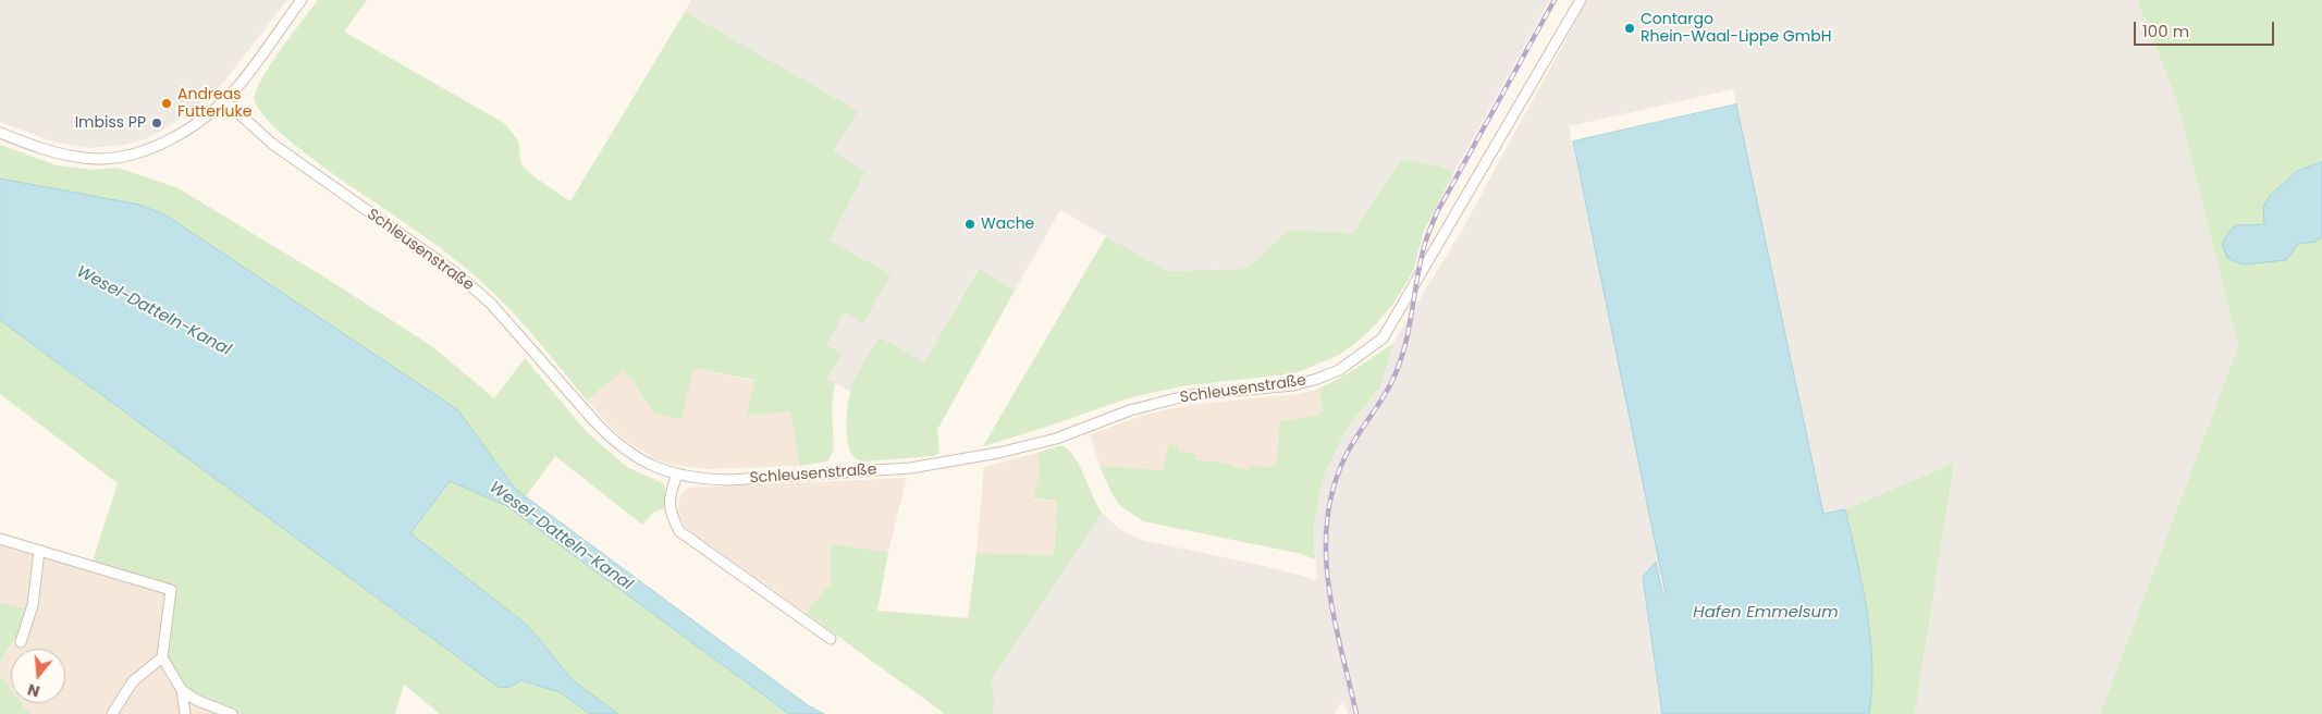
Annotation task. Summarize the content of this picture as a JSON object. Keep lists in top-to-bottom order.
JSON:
{
  "streets": {
    "street": ["Schleusenstraße"]
  },
  "water": ["Wesel-Datteln-Kanal", "Hafen Emmelsum"],
  "places": [
    "Contargo Rhein-Waal-Lippe GmbH",
    "Andreas Futterluke",
    "Imbiss PP",
    "Wache"
  ],
  "scale_bar": "100 m",
  "north": "bottom"
}
